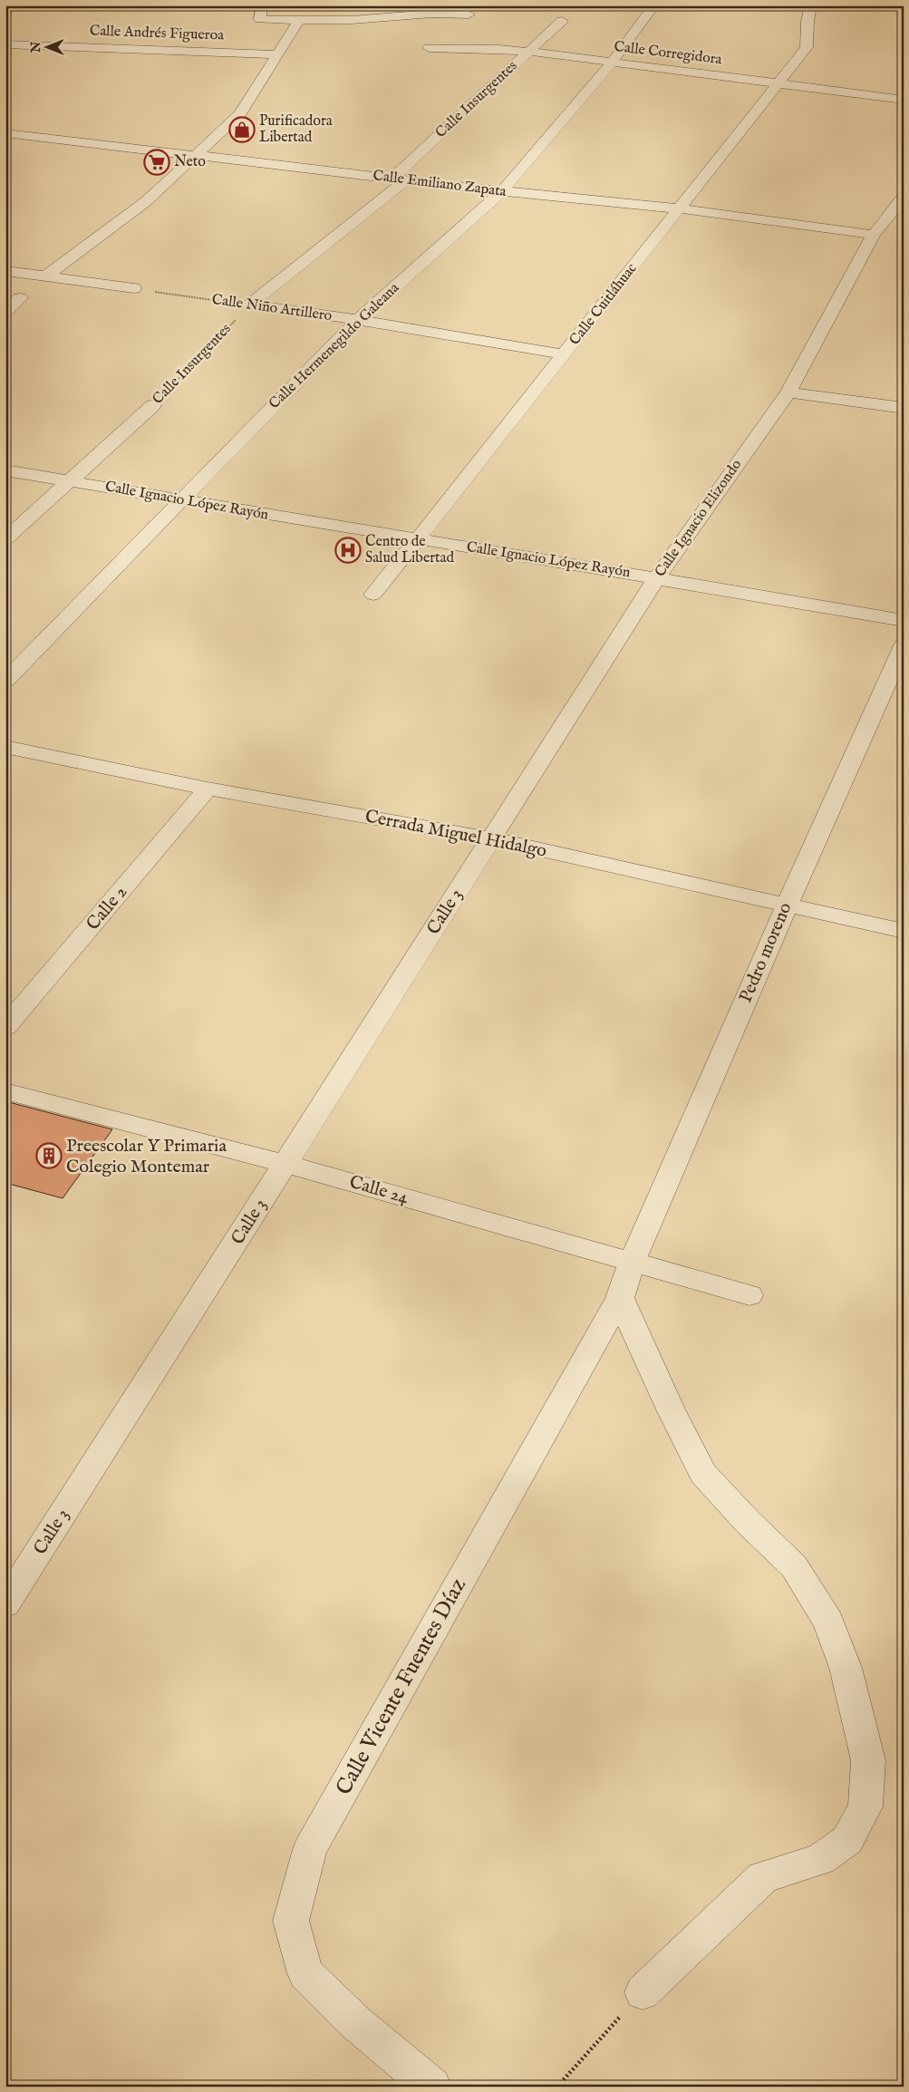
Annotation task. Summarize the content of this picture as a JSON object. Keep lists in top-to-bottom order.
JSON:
{
  "streets": {
    "street": [
      "Calle Andrés Figueroa",
      "Calle Corregidora",
      "Calle Insurgentes",
      "Calle Emiliano Zapata",
      "Calle Cuitláhuac",
      "Calle Niño Artillero",
      "Calle Hermenegildo Galeana",
      "Calle Ignacio López Rayón",
      "Calle Ignacio Elizondo",
      "Cerrada Miguel Hidalgo",
      "Calle 2",
      "Calle 3",
      "Pedro moreno",
      "Calle 24",
      "Calle Vicente Fuentes Díaz"
    ]
  },
  "crossings": [
    ["Calle Corregidora", "Calle Insurgentes"],
    ["Calle Corregidora", "Calle Cuitláhuac"],
    ["Calle Corregidora", "Calle Hermenegildo Galeana"],
    ["Calle Insurgentes", "Calle Emiliano Zapata"],
    ["Calle Insurgentes", "Calle Niño Artillero"],
    ["Calle Insurgentes", "Calle Ignacio López Rayón"],
    ["Calle Emiliano Zapata", "Calle Cuitláhuac"],
    ["Calle Emiliano Zapata", "Calle Hermenegildo Galeana"],
    ["Calle Emiliano Zapata", "Calle Ignacio Elizondo"],
    ["Calle Cuitláhuac", "Calle Niño Artillero"],
    ["Calle Cuitláhuac", "Calle Ignacio López Rayón"],
    ["Calle Niño Artillero", "Calle Hermenegildo Galeana"],
    ["Calle Hermenegildo Galeana", "Calle Ignacio López Rayón"],
    ["Calle Ignacio López Rayón", "Calle Ignacio Elizondo"],
    ["Calle Ignacio Elizondo", "Cerrada Miguel Hidalgo"],
    ["Calle Ignacio Elizondo", "Calle 3"],
    ["Cerrada Miguel Hidalgo", "Calle 2"],
    ["Cerrada Miguel Hidalgo", "Calle 3"],
    ["Cerrada Miguel Hidalgo", "Pedro moreno"],
    ["Calle 3", "Calle 24"],
    ["Pedro moreno", "Calle 24"],
    ["Pedro moreno", "Calle Vicente Fuentes Díaz"],
    ["Calle 24", "Calle Vicente Fuentes Díaz"]
  ],
  "places": {
    "shop": ["Purificadora Libertad"],
    "supermarket": ["Neto"],
    "hospital": ["Centro de Salud Libertad"],
    "building": ["Preescolar Y Primaria Colegio Montemar"]
  },
  "north": "left"
}
